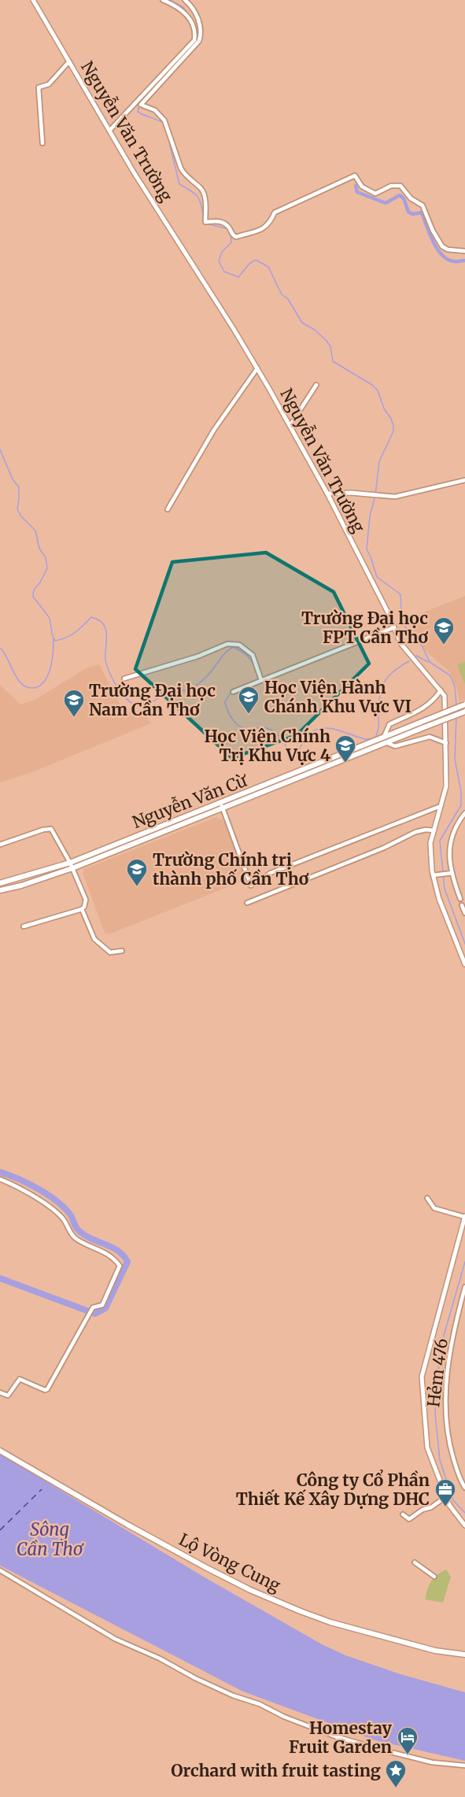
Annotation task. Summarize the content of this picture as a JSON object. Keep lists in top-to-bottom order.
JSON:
{
  "streets": {
    "main road": ["Nguyễn Văn Cừ", "Lộ Vòng Cung"],
    "street": ["Nguyễn Văn Trường", "Hẻm 476"]
  },
  "water": ["Sông Cần Thơ"],
  "places": {
    "school or university": [
      "Trường Đại học FPT Cần Thơ",
      "Học Viện Hành Chánh Khu Vực VI",
      "Trường Đại học Nam Cần Thơ",
      "Học Viện Chính Trị Khu Vực 4",
      "Trường Chính trị thành phố Cần Thơ"
    ],
    "office": ["Công ty Cổ Phần Thiết Kế Xây Dựng DHC"],
    "hotel": ["Homestay Fruit Garden"],
    "place": ["Orchard with fruit tasting"]
  }
}
